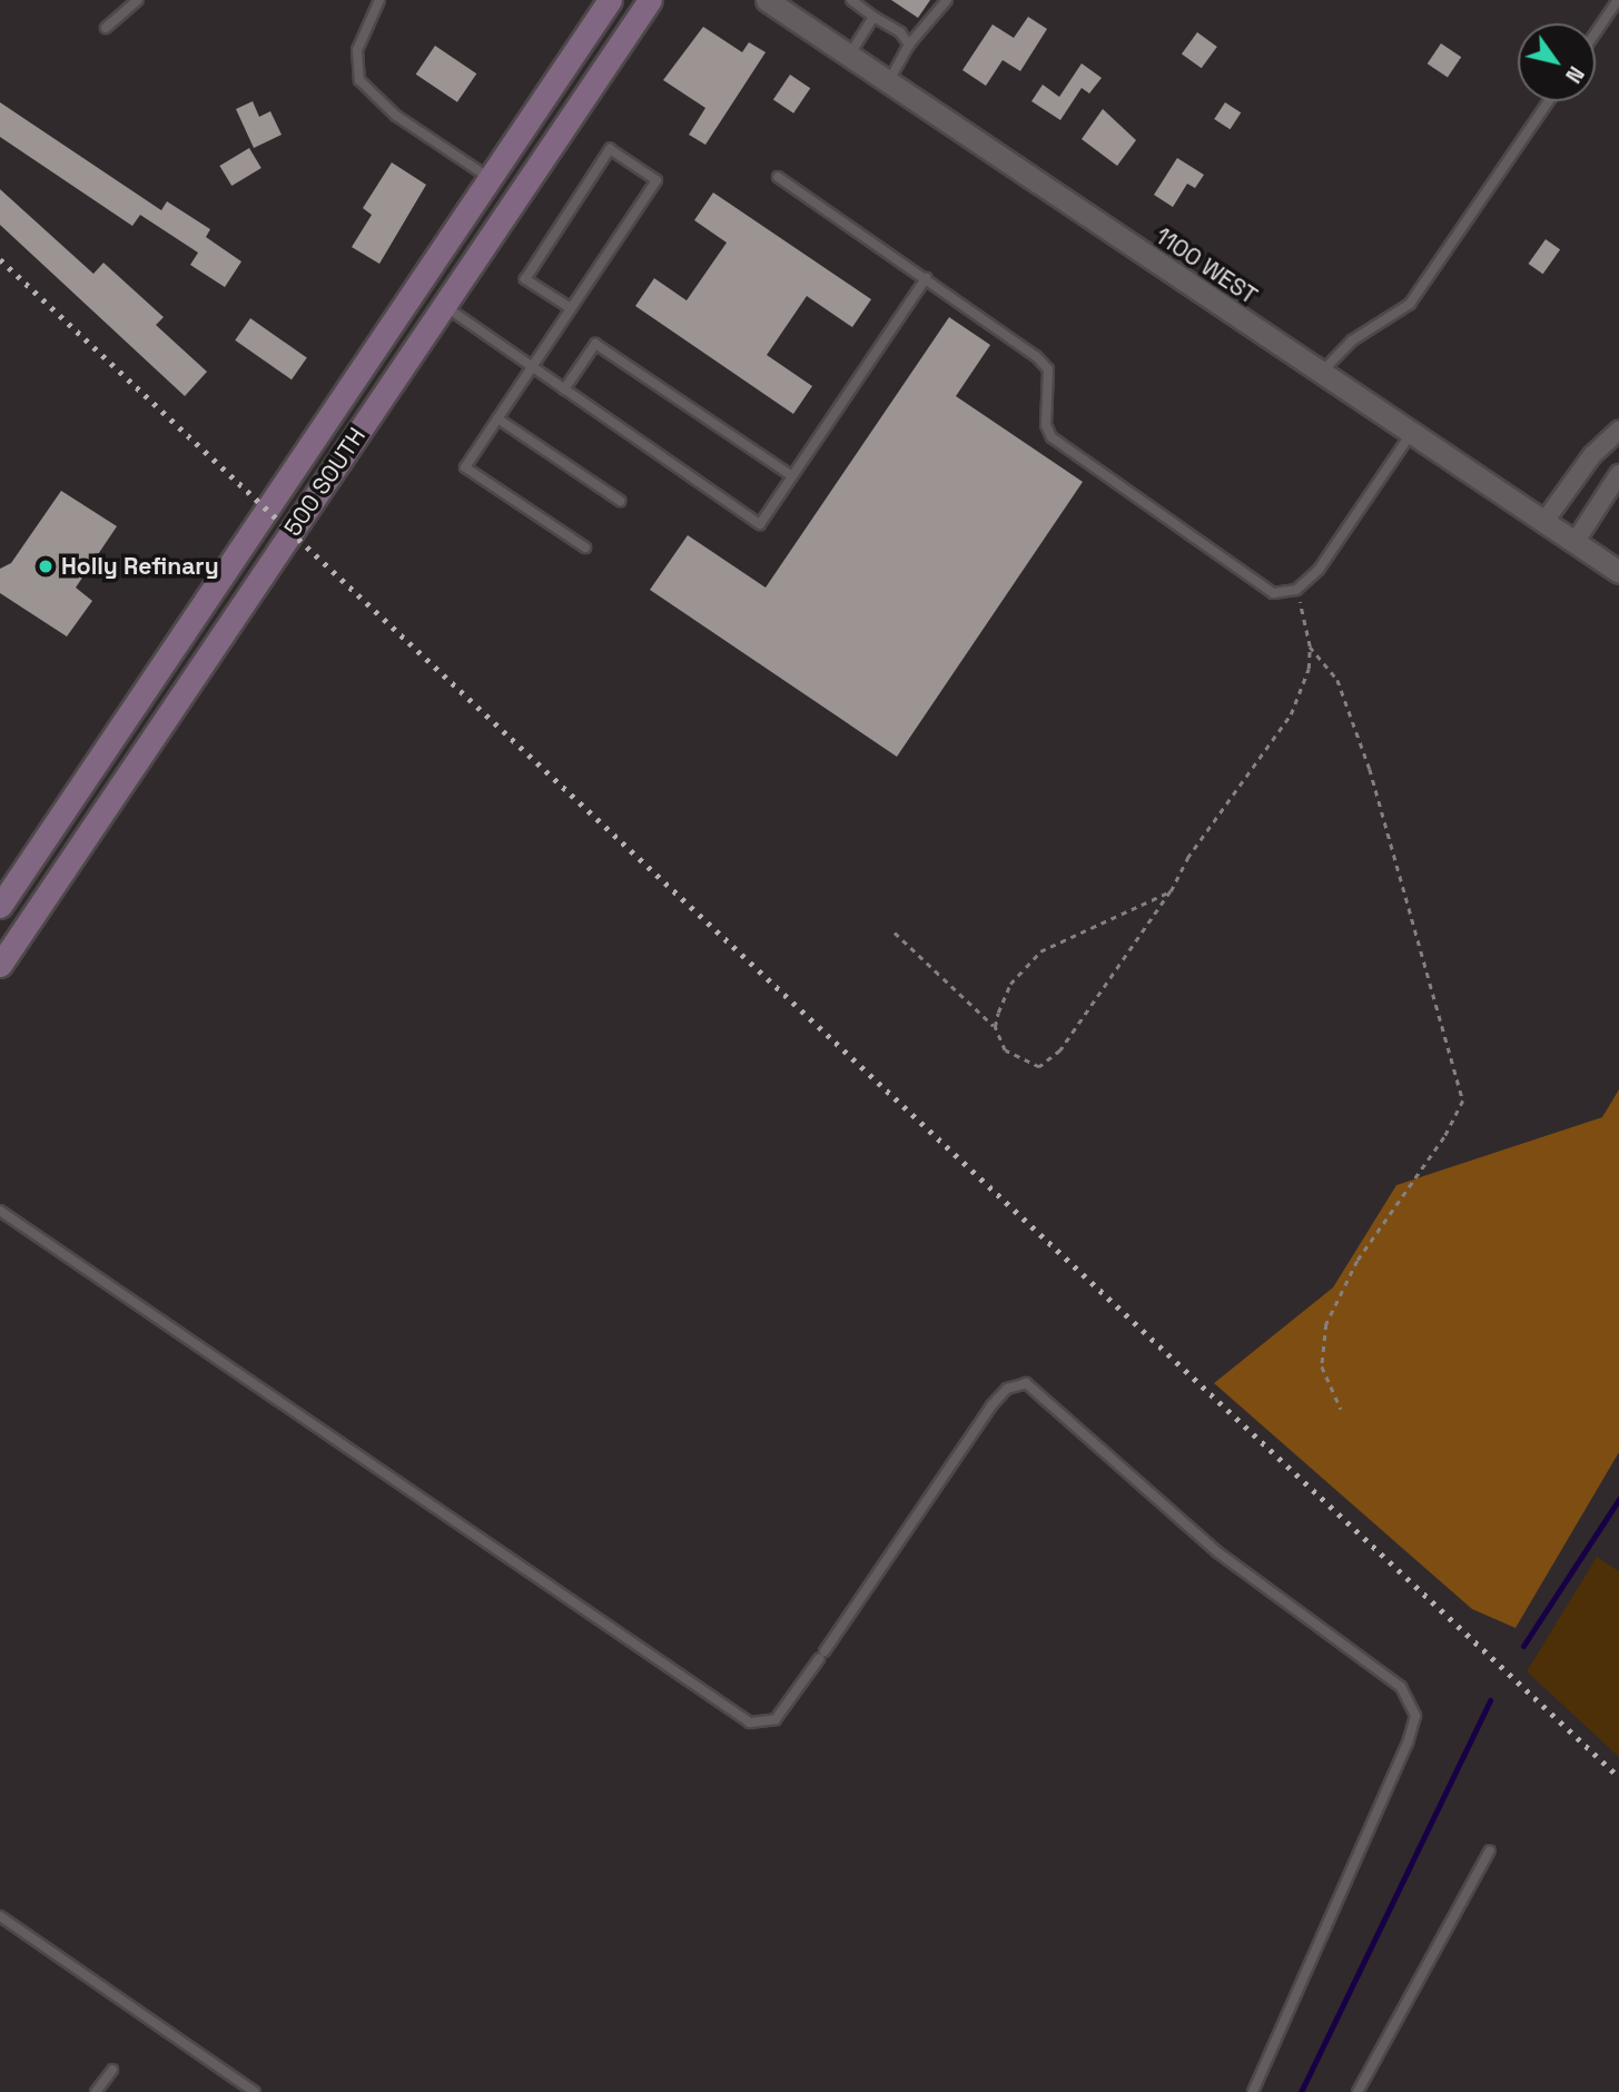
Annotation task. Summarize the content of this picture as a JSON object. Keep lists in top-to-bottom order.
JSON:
{
  "streets": {
    "main road": ["500 SOUTH"],
    "street": ["1100 WEST"]
  },
  "places": ["Holly Refinary"],
  "north": "bottom right"
}
